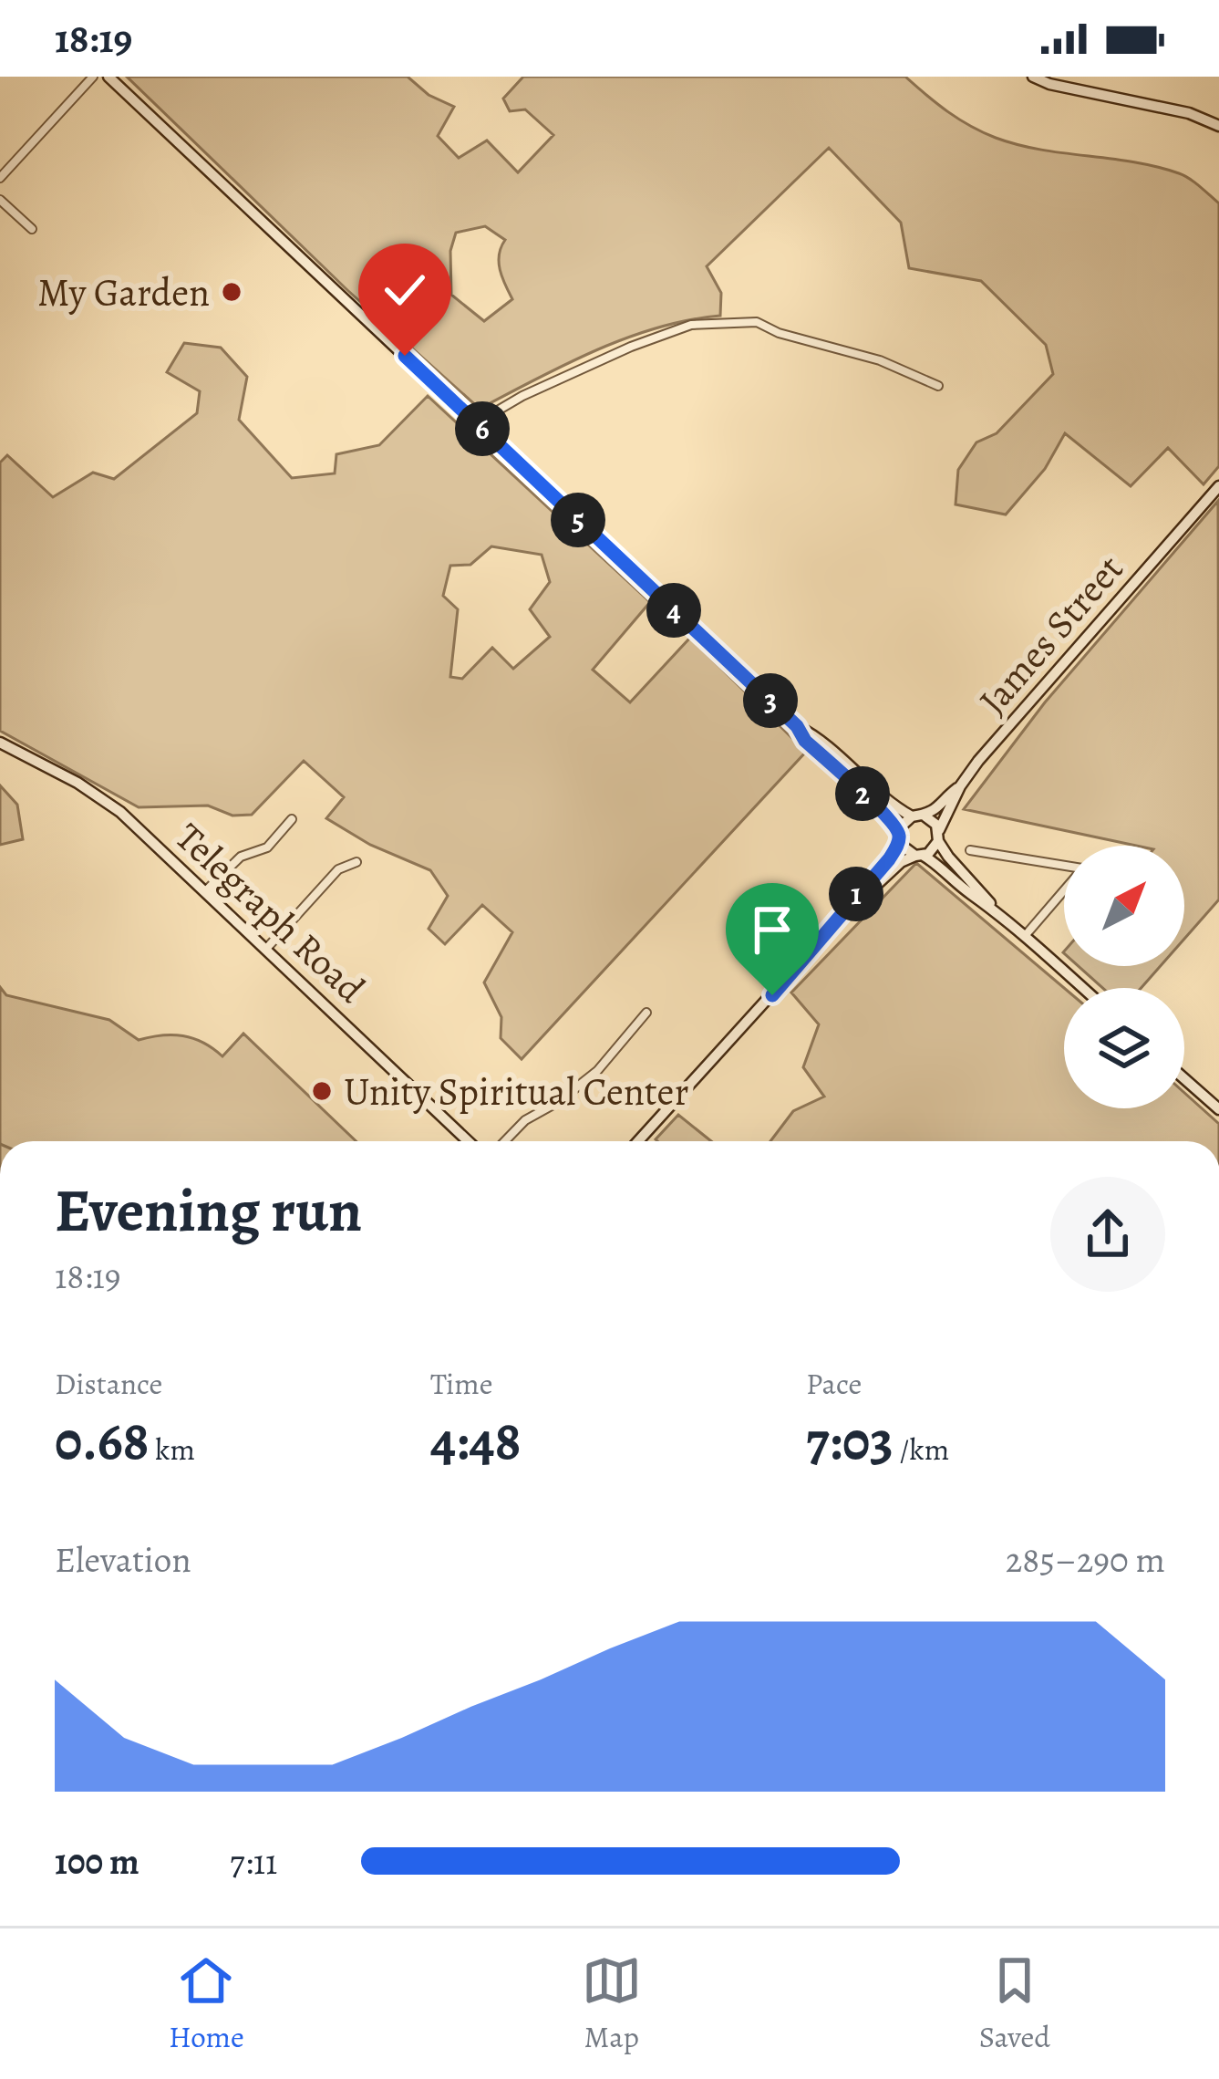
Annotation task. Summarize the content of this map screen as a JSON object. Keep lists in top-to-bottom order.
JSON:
{
  "streets": {
    "main road": ["James Street", "Telegraph Road"]
  },
  "places": ["My Garden", "Unity Spiritual Center"],
  "north": "top right",
  "page": {
    "status": "18:19",
    "pins": [
      "6",
      "5",
      "4",
      "3",
      "2",
      "1"
    ],
    "heading": ["Evening run", "18:19"],
    "stats": [
      ["Distance", "0.68 km"],
      ["Time", "4:48"],
      ["Pace", "7:03 /km"]
    ],
    "chart": ["Elevation", "285–290 m"],
    "list": [
      {
        "name": "100 m",
        "note": "7:11"
      }
    ],
    "tabs": ["Home", "Map", "Saved"]
  }
}
